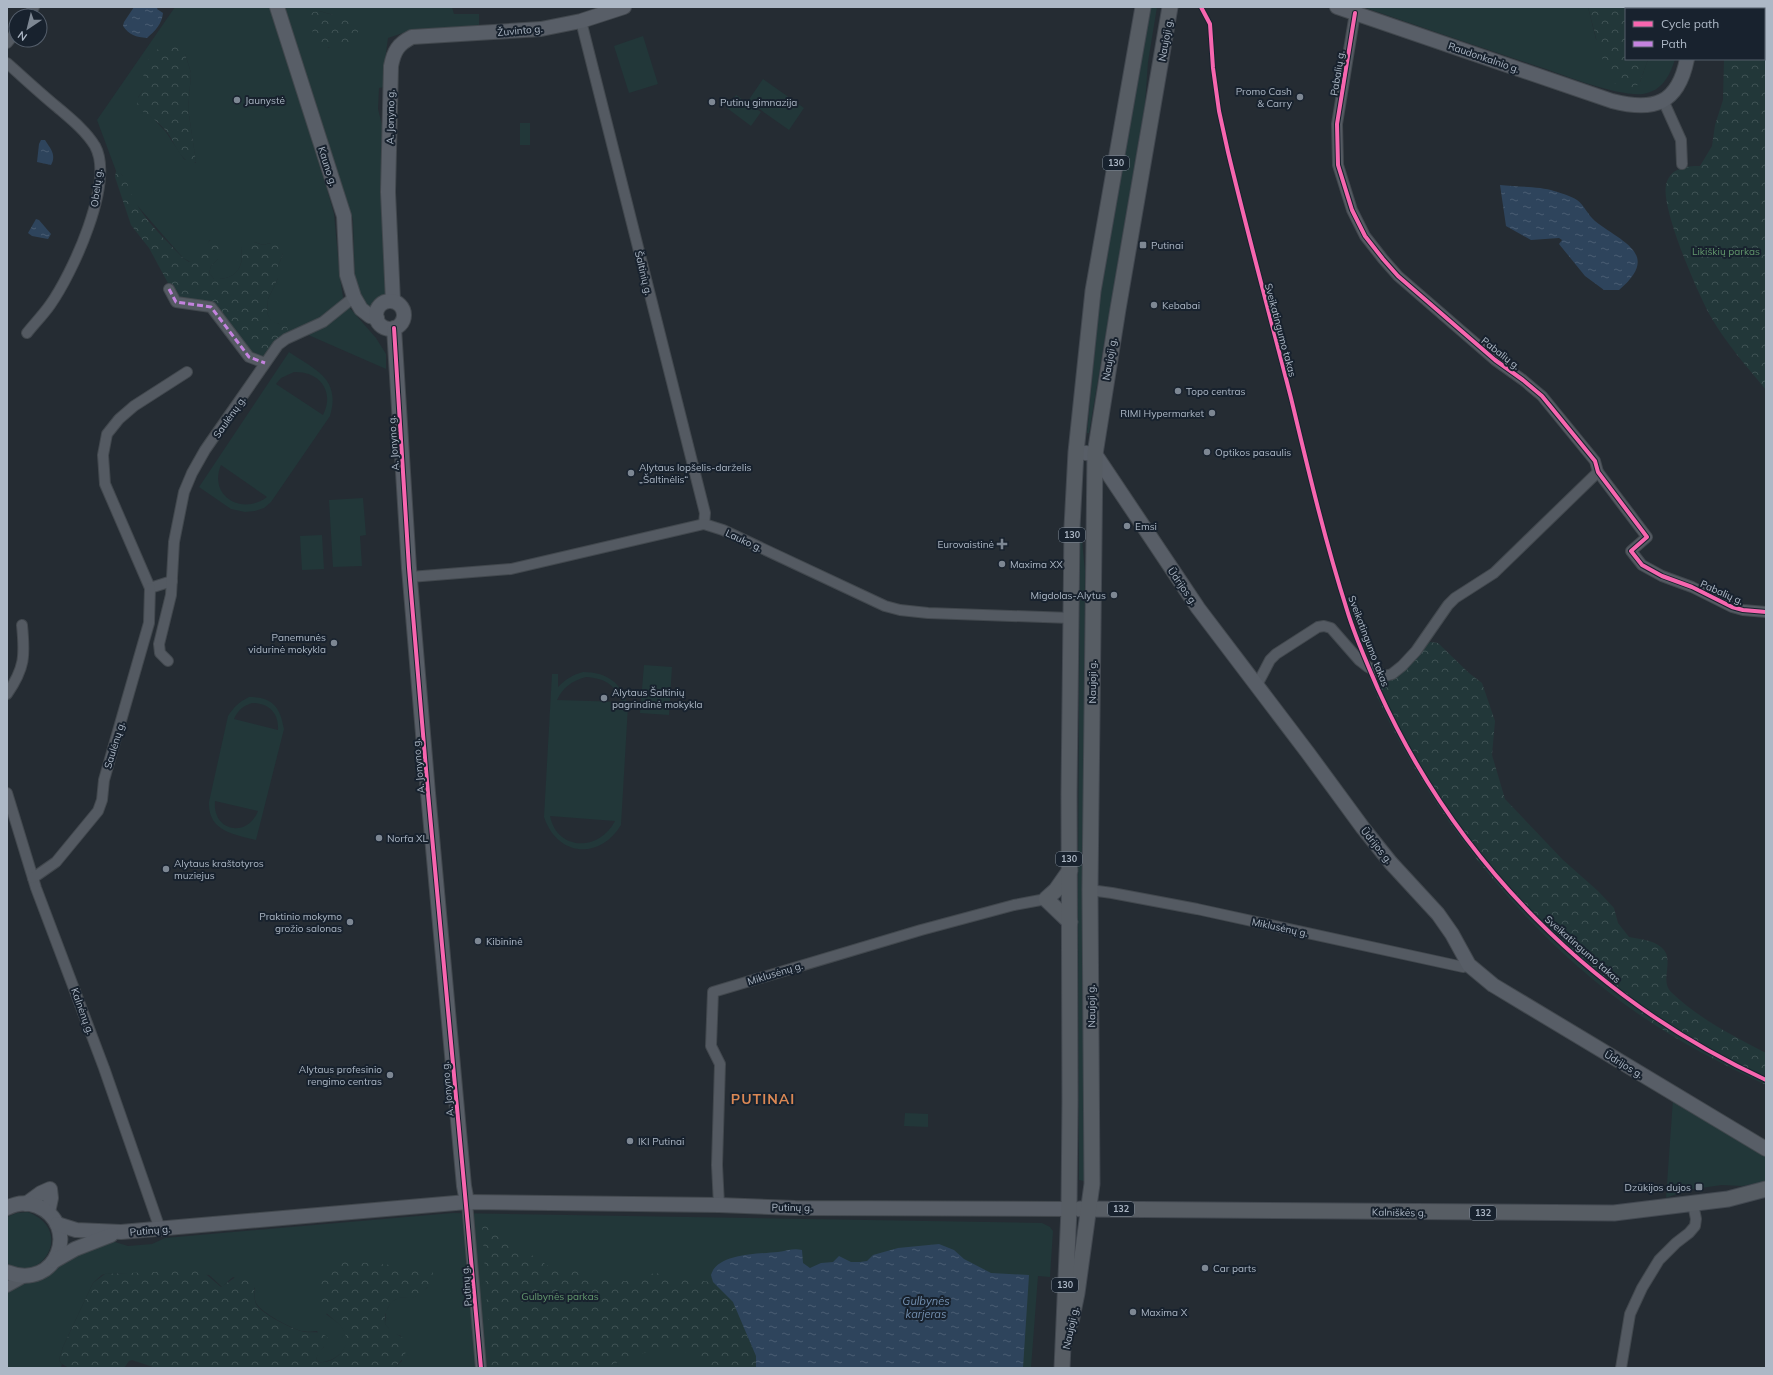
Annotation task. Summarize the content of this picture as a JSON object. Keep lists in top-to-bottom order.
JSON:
{
  "streets": {
    "main road": [
      "Žuvinto g.",
      "Naujoji g.",
      "Raudonkalnio g.",
      "A. Jonyno g.",
      "130",
      "Kauno g.",
      "Ūdrijos g.",
      "Putinų g.",
      "132",
      "Kalniškės g."
    ],
    "street": [
      "Pabalių g.",
      "Obelų g.",
      "Šaltinių g.",
      "Saulėnų g.",
      "Lauko g.",
      "Miklusėnų g.",
      "Kalnėnų g."
    ],
    "cycle path": ["Sveikatingumo takas"]
  },
  "crossings": [
    ["Žuvinto g.", "A. Jonyno g."],
    ["Žuvinto g.", "Šaltinių g."],
    ["Naujoji g.", "Lauko g."],
    ["Naujoji g.", "Ūdrijos g."],
    ["Naujoji g.", "Miklusėnų g."],
    ["Naujoji g.", "Putinų g."],
    ["Naujoji g.", "Kalniškės g."],
    ["Raudonkalnio g.", "Pabalių g."],
    ["A. Jonyno g.", "Kauno g."],
    ["A. Jonyno g.", "Putinų g."],
    ["Kauno g.", "Saulėnų g."],
    ["Šaltinių g.", "Lauko g."],
    ["Saulėnų g.", "Kalnėnų g."],
    ["Ūdrijos g.", "Miklusėnų g."],
    ["Miklusėnų g.", "Putinų g."],
    ["Kalnėnų g.", "Putinų g."],
    ["Putinų g.", "Kalniškės g."]
  ],
  "districts": ["PUTINAI"],
  "water": ["Gulbynės karjeras"],
  "parks": ["Likiškių parkas", "Gulbynės parkas"],
  "places": {
    "other": [
      "Promo Cash & Carry",
      "Jaunystė",
      "Putinų gimnazija",
      "Kebabai",
      "Topo centras",
      "RIMI Hypermarket",
      "Optikos pasaulis",
      "Alytaus lopšelis-darželis „Šaltinėlis“",
      "Emsi",
      "Maxima XX",
      "Migdolas-Alytus",
      "Panemunės vidurinė mokykla",
      "Alytaus Šaltinių pagrindinė mokykla",
      "Norfa XL",
      "Alytaus kraštotyros muziejus",
      "Praktinio mokymo grožio salonas",
      "Kibininė",
      "Alytaus profesinio rengimo centras",
      "IKI Putinai",
      "Car parts",
      "Maxima X"
    ],
    "transit": ["Putinai", "Dzūkijos dujos"],
    "health": ["Eurovaistinė"]
  },
  "legend": ["Cycle path", "Path"],
  "north": "bottom left"
}
